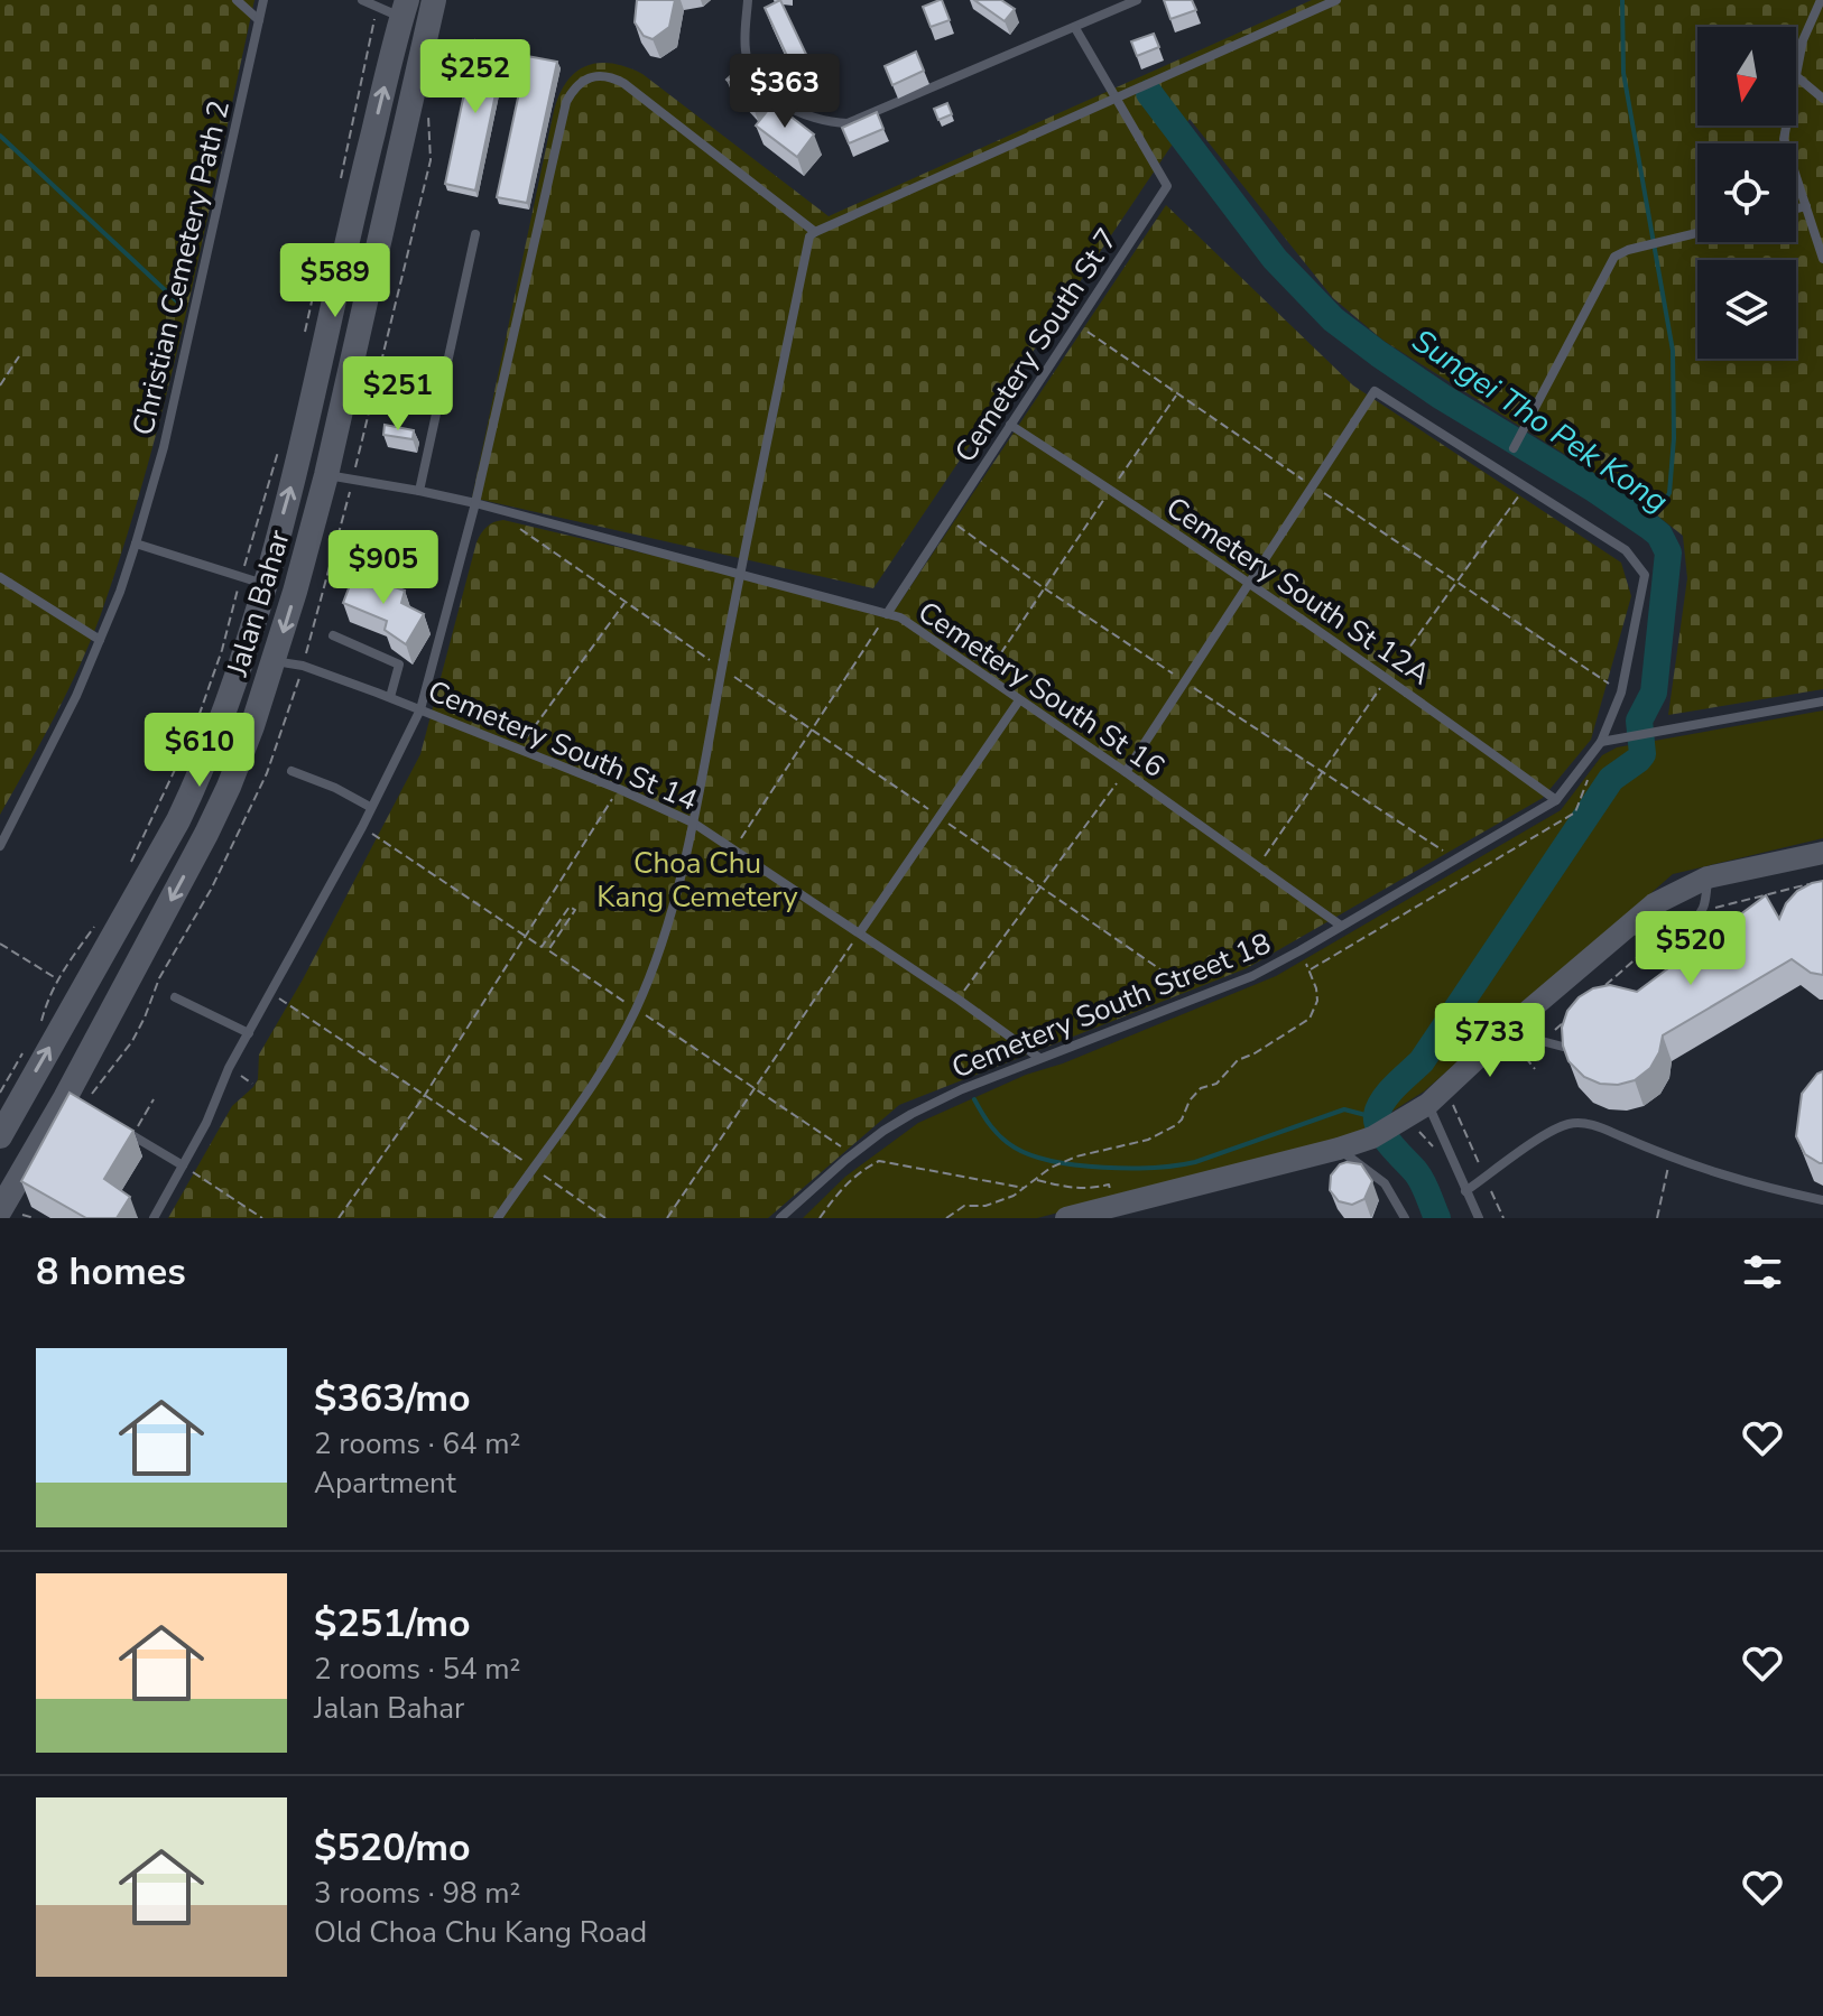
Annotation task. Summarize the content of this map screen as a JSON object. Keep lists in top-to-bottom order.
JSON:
{
  "streets": {
    "main road": ["Jalan Bahar"],
    "lane": [
      "Christian Cemetery Path 2",
      "Cemetery South St 7",
      "Cemetery South St 12A",
      "Cemetery South St 16",
      "Cemetery South St 14",
      "Cemetery South Street 18"
    ]
  },
  "crossings": [
    ["Cemetery South St 7", "Cemetery South St 12A"],
    ["Cemetery South St 7", "Cemetery South St 16"],
    ["Cemetery South St 12A", "Cemetery South Street 18"],
    ["Jalan Bahar", "Cemetery South St 16"],
    ["Jalan Bahar", "Cemetery South St 14"],
    ["Cemetery South St 16", "Cemetery South Street 18"],
    ["Cemetery South St 14", "Cemetery South Street 18"]
  ],
  "water": ["Sungei Tho Pek Kong"],
  "parks": ["Choa Chu Kang Cemetery"],
  "north": "bottom",
  "page": {
    "price": [
      "$252",
      "$363",
      "$589",
      "$251",
      "$905",
      "$610",
      "$520",
      "$733"
    ],
    "heading": "8 homes",
    "list": [
      {
        "name": "$363/mo",
        "note": "2 rooms · 64 m² · Apartment"
      },
      {
        "name": "$251/mo",
        "note": "2 rooms · 54 m² · Jalan Bahar"
      },
      {
        "name": "$520/mo",
        "note": "3 rooms · 98 m² · Old Choa Chu Kang Road"
      }
    ]
  }
}
